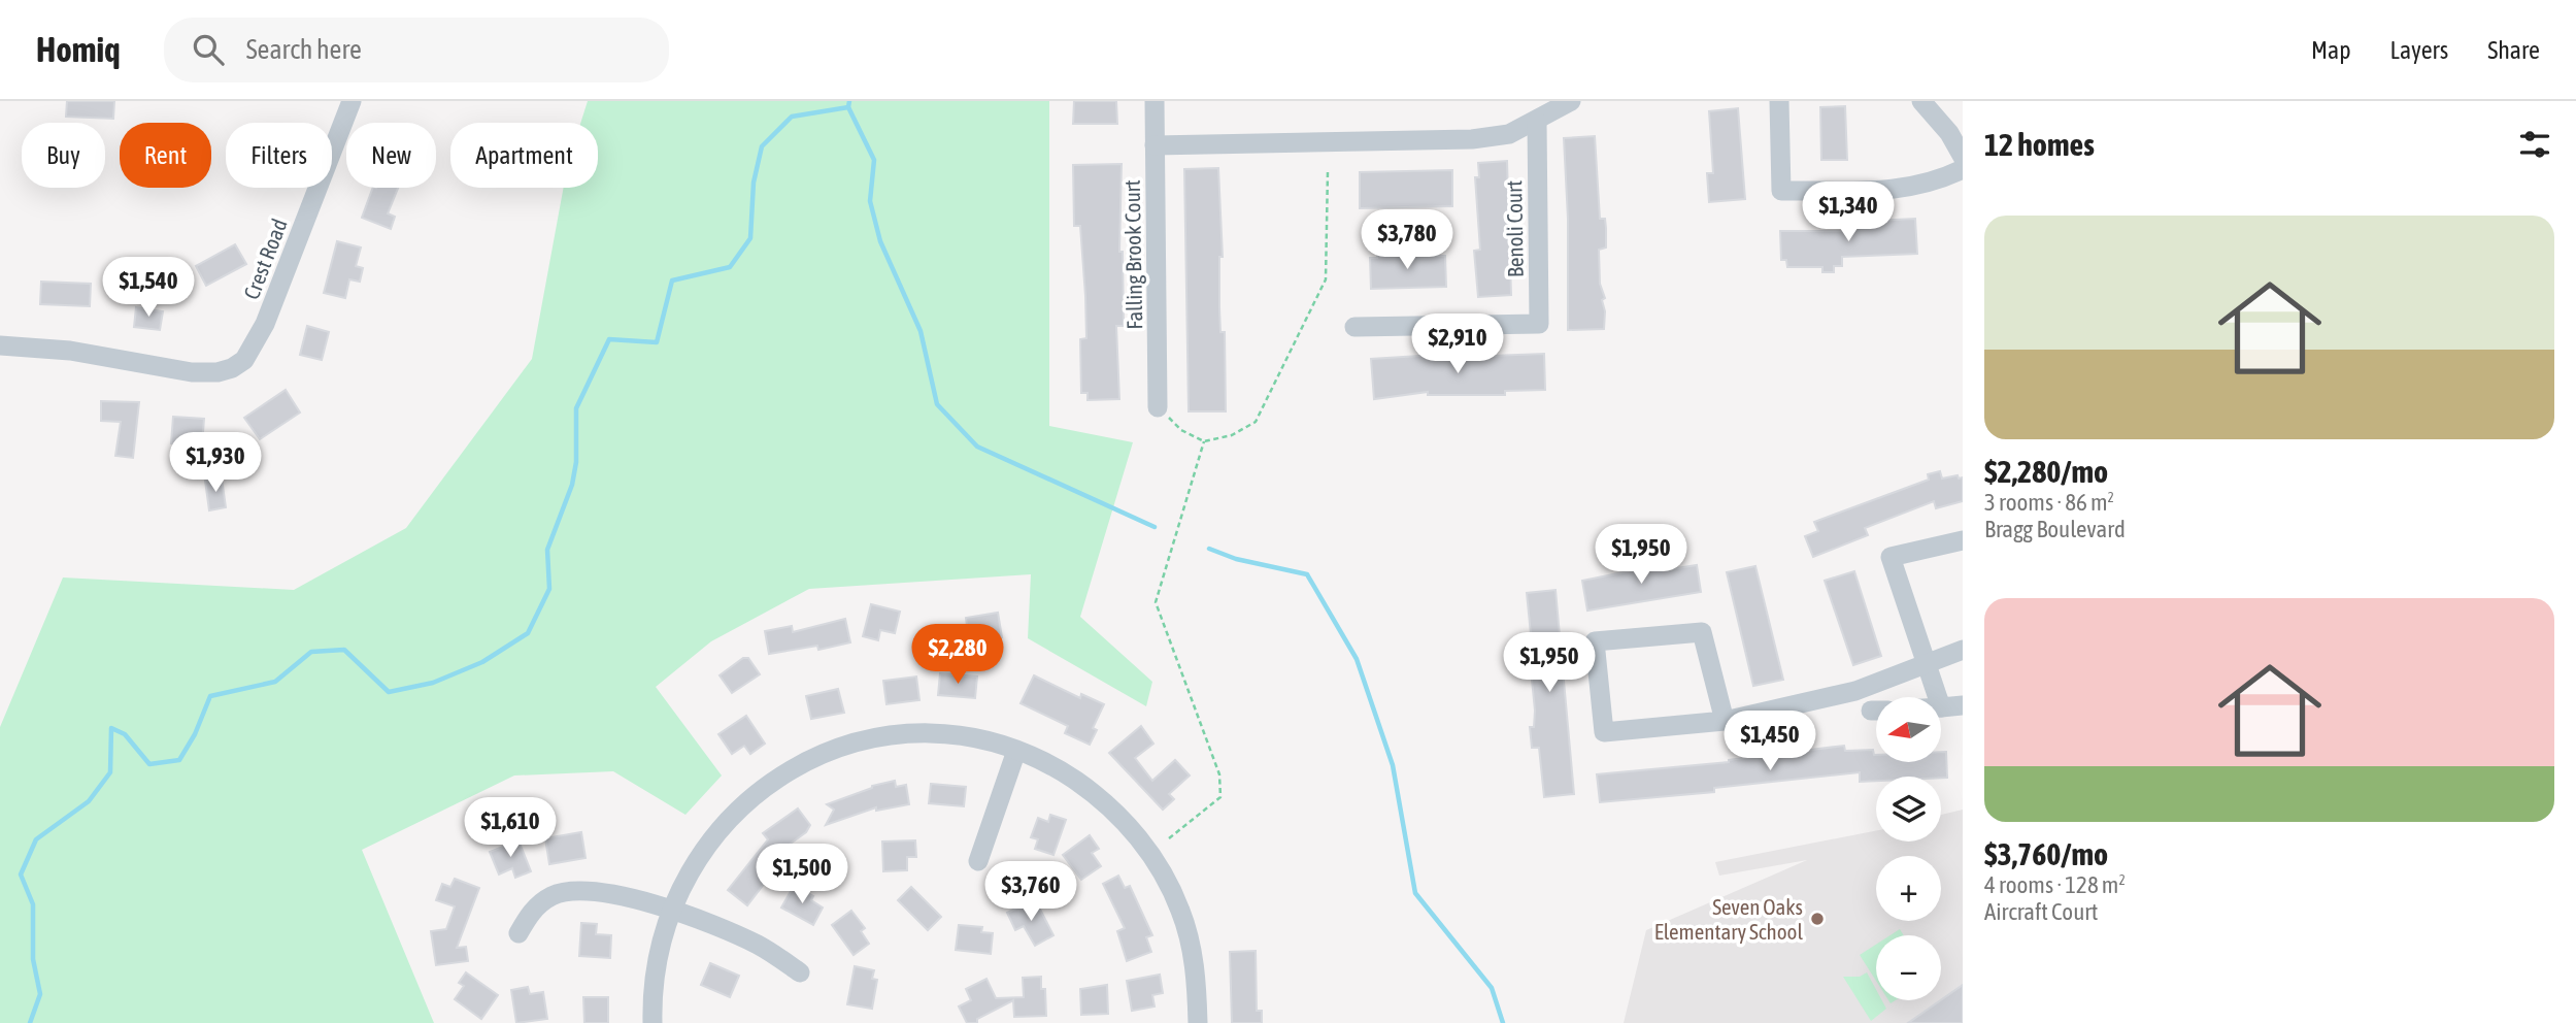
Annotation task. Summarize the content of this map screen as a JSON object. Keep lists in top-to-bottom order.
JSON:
{
  "streets": {
    "street": ["Benoli Court", "Falling Brook Court", "Crest Road"]
  },
  "places": ["Seven Oaks Elementary School"],
  "north": "left",
  "page": {
    "header": "Homiq",
    "search": "Search here",
    "nav": ["Map", "Layers", "Share"],
    "heading": "12 homes",
    "chip": [
      "Buy",
      "Rent",
      "Filters",
      "New",
      "Apartment"
    ],
    "price": [
      "$1,340",
      "$3,780",
      "$1,540",
      "$2,910",
      "$1,930",
      "$1,950",
      "$2,280",
      "$1,950",
      "$1,450",
      "$1,610",
      "$1,500",
      "$3,760"
    ],
    "list": [
      {
        "name": "$2,280/mo",
        "note": "3 rooms · 86 m² · Bragg Boulevard"
      },
      {
        "name": "$3,760/mo",
        "note": "4 rooms · 128 m² · Aircraft Court"
      }
    ],
    "map_buttons": ["+", "−"]
  }
}
